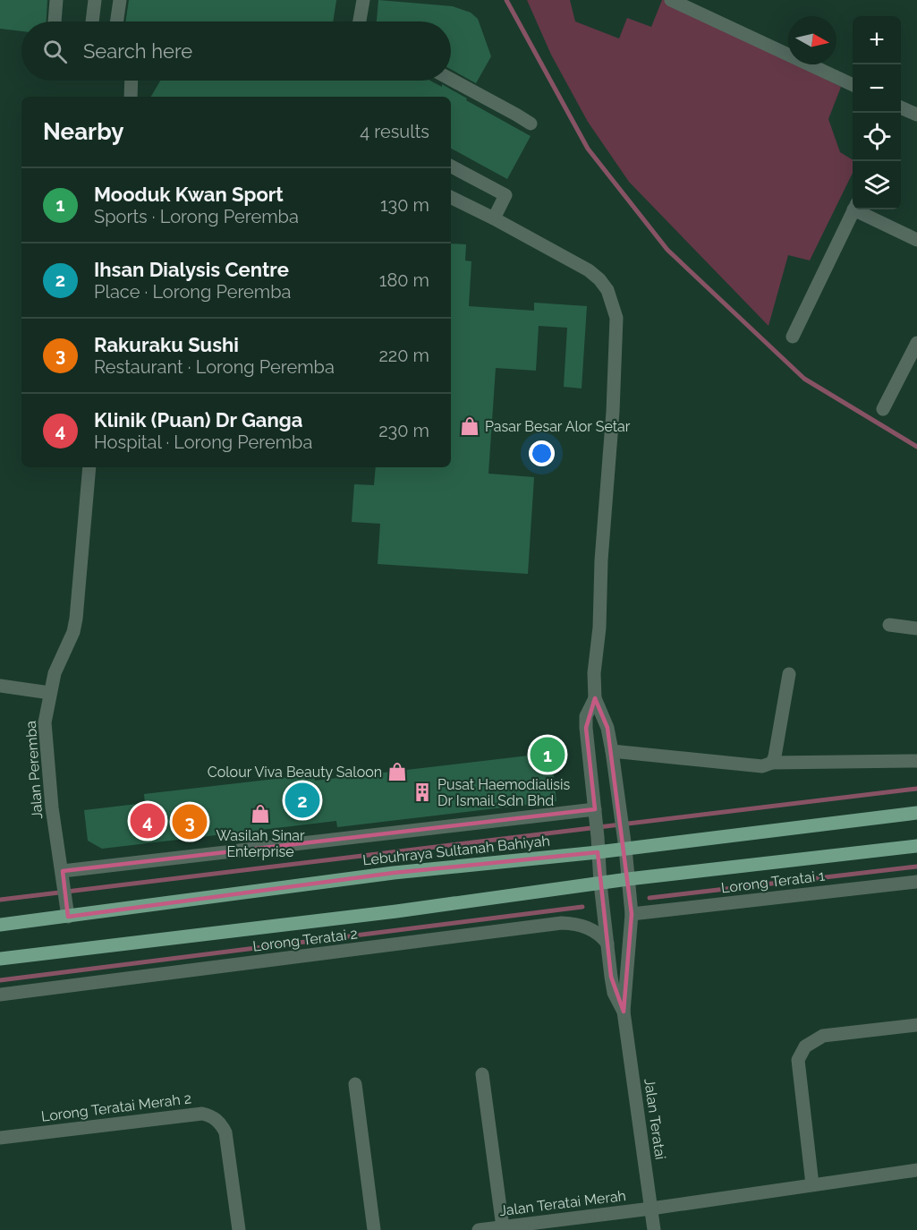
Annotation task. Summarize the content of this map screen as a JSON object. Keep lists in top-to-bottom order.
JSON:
{
  "streets": {
    "main road": ["Lebuhraya Sultanah Bahiyah"],
    "street": [
      "Jalan Peremba",
      "Lorong Teratai 1",
      "Lorong Teratai 2",
      "Lorong Teratai Merah 2",
      "Jalan Teratai",
      "Jalan Teratai Merah"
    ]
  },
  "crossings": [
    ["Jalan Peremba", "Lebuhraya Sultanah Bahiyah"],
    ["Lebuhraya Sultanah Bahiyah", "Jalan Teratai"],
    ["Lorong Teratai 1", "Jalan Teratai"],
    ["Lorong Teratai 2", "Jalan Teratai"],
    ["Jalan Teratai", "Jalan Teratai Merah"]
  ],
  "places": {
    "shop": ["Pasar Besar Alor Setar", "Colour Viva Beauty Saloon", "Wasilah Sinar Enterprise"],
    "building": ["Pusat Haemodialisis Dr Ismail Sdn Bhd"]
  },
  "north": "right",
  "page": {
    "map_buttons": ["+", "−"],
    "search": "Search here",
    "heading": ["Nearby", "4 results"],
    "list": [
      {
        "mark": "1",
        "name": "Mooduk Kwan Sport",
        "note": "Sports · Lorong Peremba",
        "value": "130 m"
      },
      {
        "mark": "2",
        "name": "Ihsan Dialysis Centre",
        "note": "Place · Lorong Peremba",
        "value": "180 m"
      },
      {
        "mark": "3",
        "name": "Rakuraku Sushi",
        "note": "Restaurant · Lorong Peremba",
        "value": "220 m"
      },
      {
        "mark": "4",
        "name": "Klinik (Puan) Dr Ganga",
        "note": "Hospital · Lorong Peremba",
        "value": "230 m"
      }
    ],
    "pins": [
      "1",
      "2",
      "4",
      "3"
    ]
  }
}
